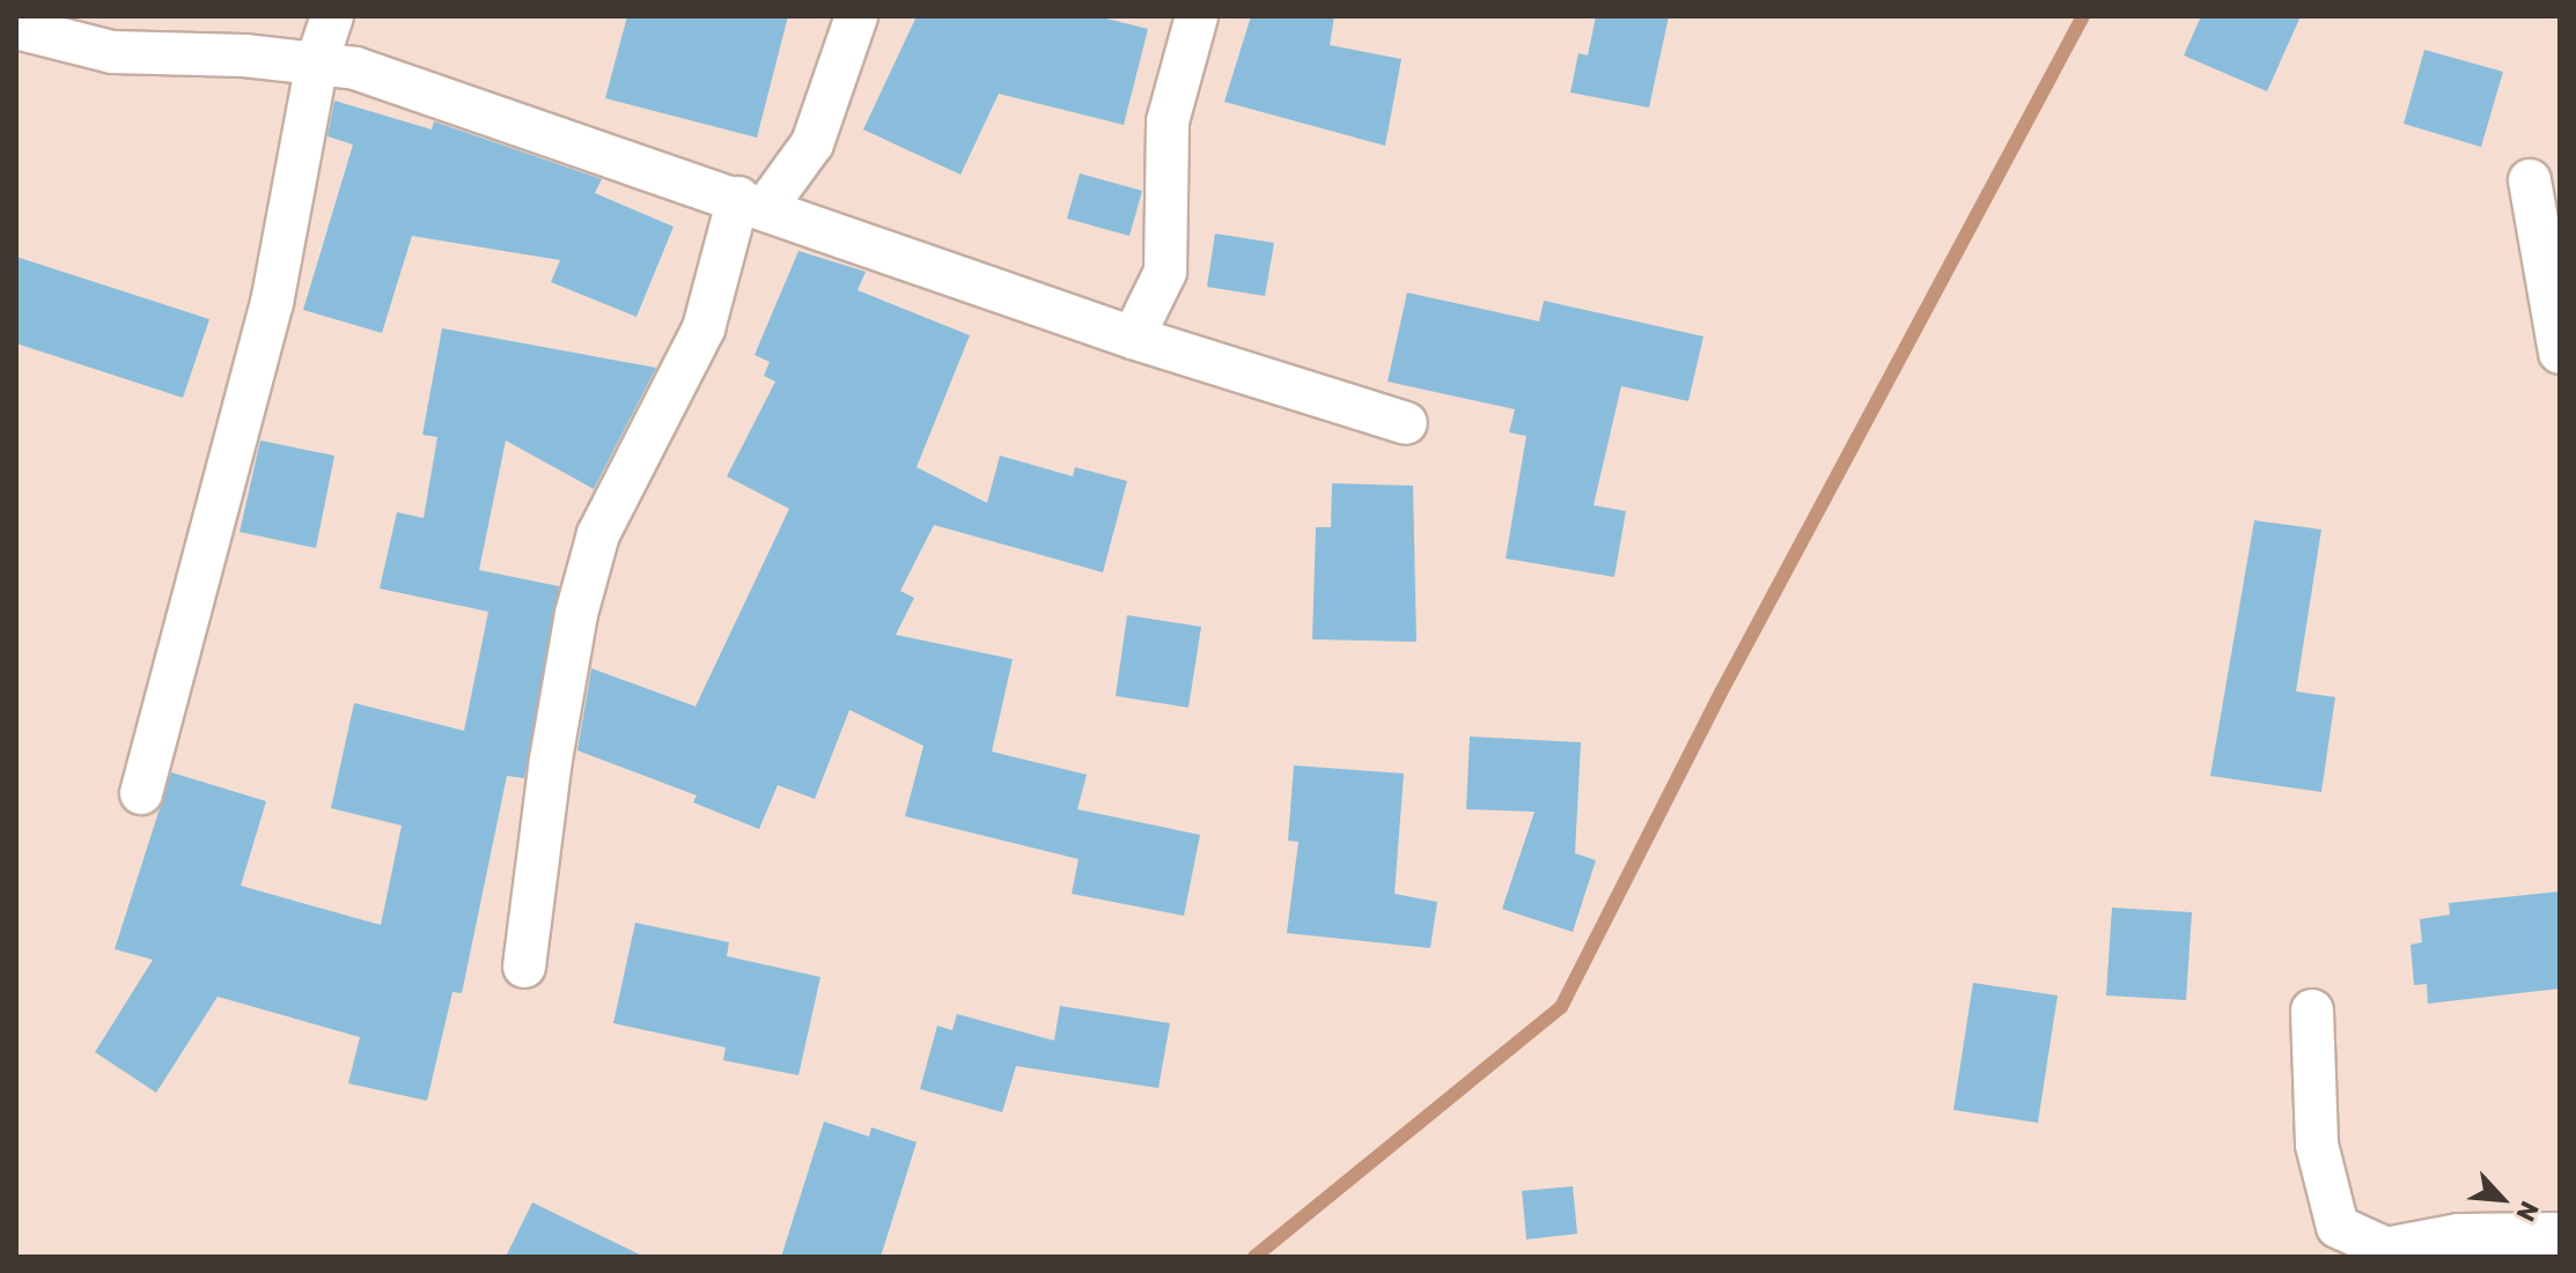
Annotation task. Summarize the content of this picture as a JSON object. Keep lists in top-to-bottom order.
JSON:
{
  "north": "bottom right"
}
